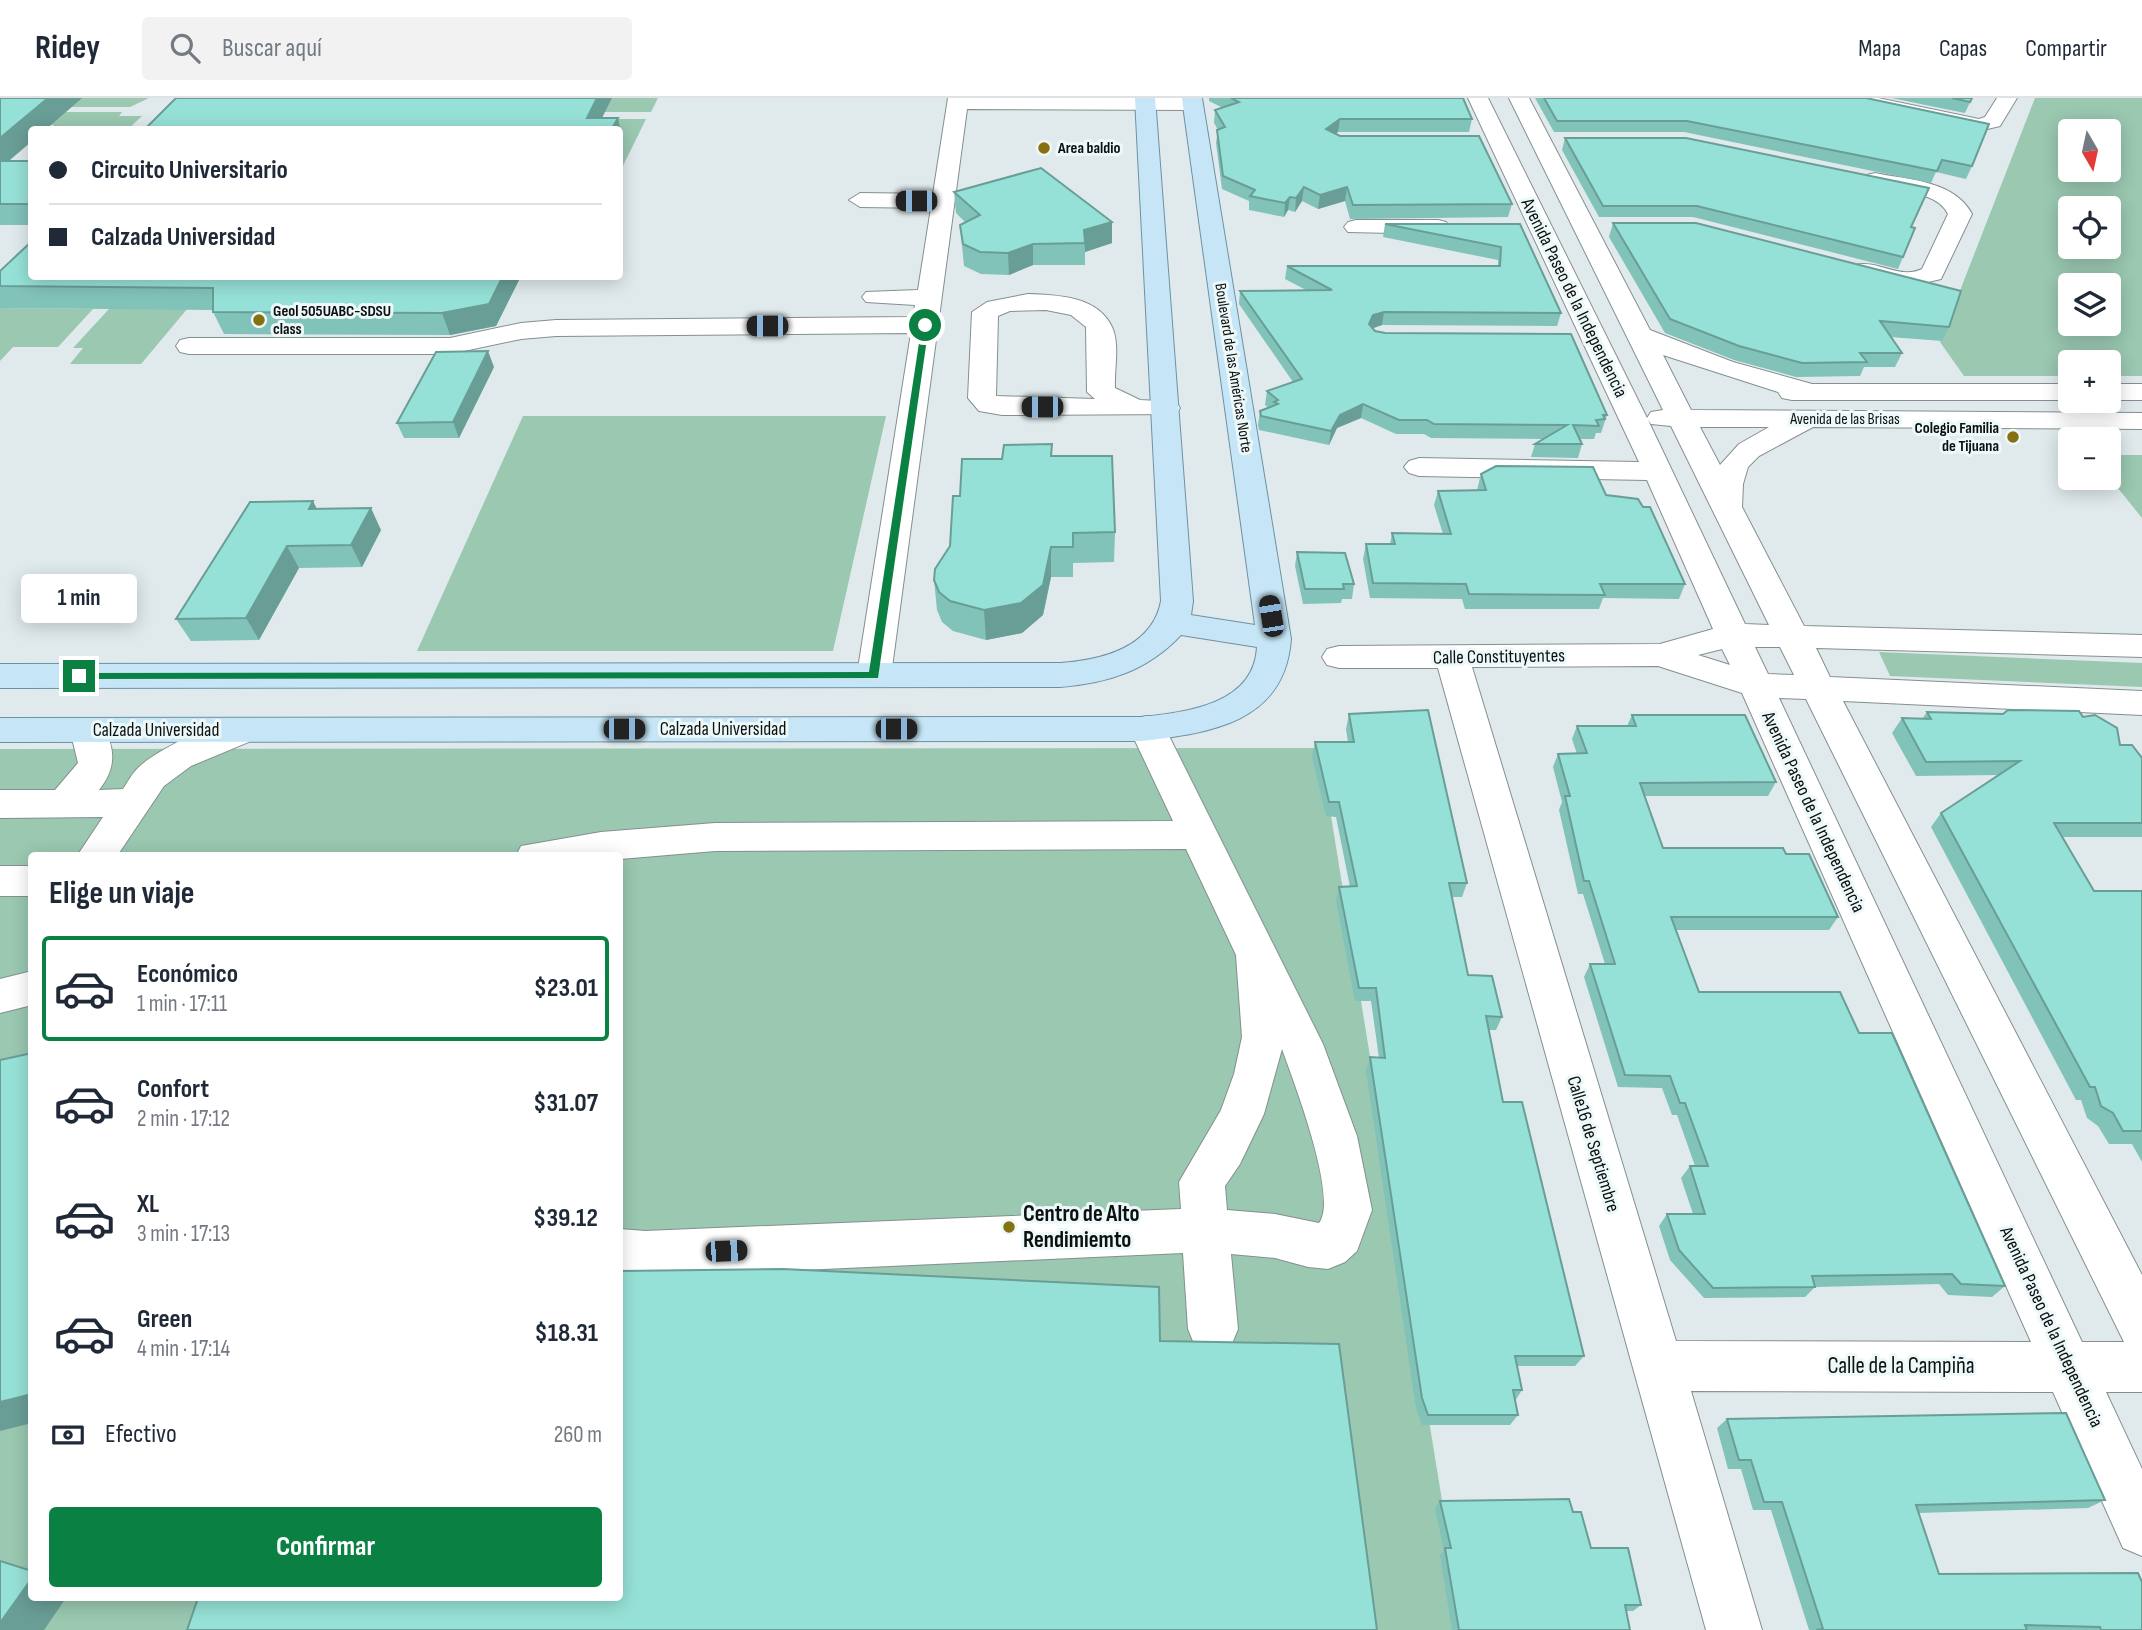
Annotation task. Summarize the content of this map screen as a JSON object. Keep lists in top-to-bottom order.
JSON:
{
  "streets": {
    "main road": ["Boulevard de las Américas Norte", "Calzada Universidad"],
    "street": [
      "Avenida Paseo de la Independencia",
      "Avenida de las Brisas",
      "Calle Constituyentes",
      "Calle16 de Septiembre",
      "Calle de la Campiña"
    ]
  },
  "crossings": [
    ["Avenida Paseo de la Independencia", "Avenida de las Brisas"],
    ["Avenida Paseo de la Independencia", "Calle Constituyentes"],
    ["Avenida Paseo de la Independencia", "Calle de la Campiña"],
    ["Boulevard de las Américas Norte", "Calzada Universidad"],
    ["Calle Constituyentes", "Calle16 de Septiembre"],
    ["Calle16 de Septiembre", "Calle de la Campiña"]
  ],
  "places": [
    "Area baldio",
    "Geol 505UABC-SDSU class",
    "Colegio Familia de Tijuana",
    "Centro de Alto Rendimiemto"
  ],
  "north": "bottom",
  "page": {
    "header": "Ridey",
    "search": "Buscar aquí",
    "nav": ["Mapa", "Capas", "Compartir"],
    "map_buttons": ["+", "−"],
    "banner": ["Circuito Universitario", "Calzada Universidad"],
    "bubble": "1 min",
    "heading": "Elige un viaje",
    "list": [
      {
        "name": "Económico",
        "note": "1 min · 17:11",
        "value": "$23.01"
      },
      {
        "name": "Confort",
        "note": "2 min · 17:12",
        "value": "$31.07"
      },
      {
        "name": "XL",
        "note": "3 min · 17:13",
        "value": "$39.12"
      },
      {
        "name": "Green",
        "note": "4 min · 17:14",
        "value": "$18.31"
      }
    ],
    "pay": ["Efectivo", "260 m"],
    "buttons": "Confirmar"
  }
}
